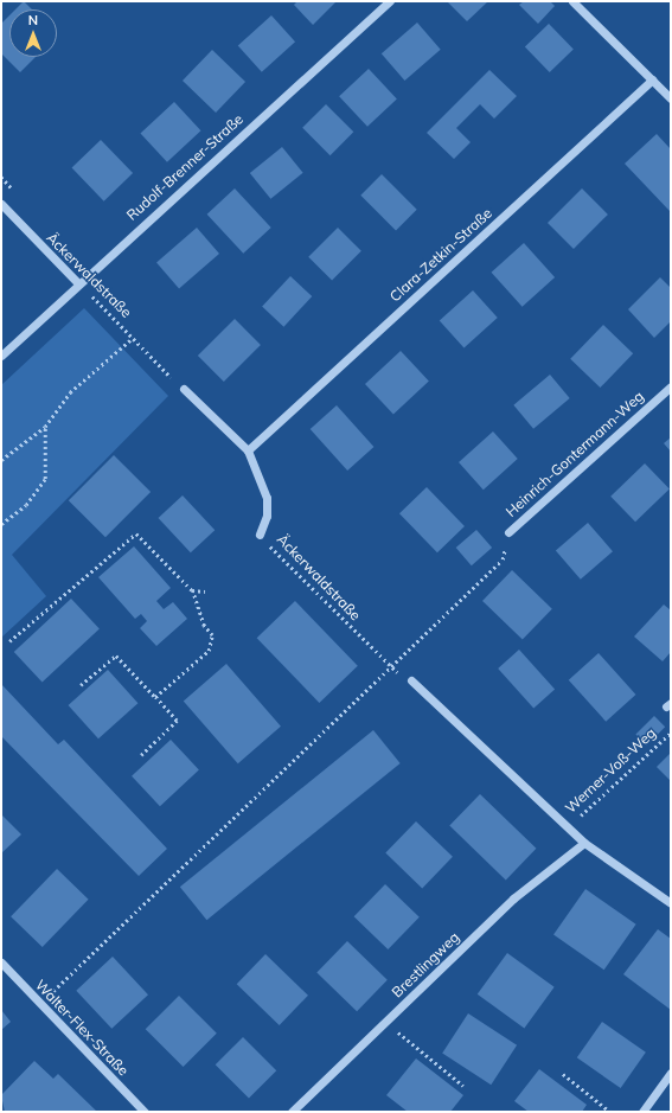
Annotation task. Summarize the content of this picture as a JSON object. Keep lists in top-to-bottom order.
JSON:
{
  "streets": {
    "street": [
      "Rudolf-Brenner-Straße",
      "Clara-Zetkin-Straße",
      "Äckerwaldstraße",
      "Heinrich-Gontermann-Weg",
      "Brestlingweg",
      "Walter-Flex-Straße"
    ],
    "path": ["Werner-Voß-Weg"]
  },
  "crossings": [
    ["Rudolf-Brenner-Straße", "Äckerwaldstraße"],
    ["Clara-Zetkin-Straße", "Äckerwaldstraße"],
    ["Äckerwaldstraße", "Heinrich-Gontermann-Weg"],
    ["Heinrich-Gontermann-Weg", "Walter-Flex-Straße"]
  ],
  "north": "top"
}
